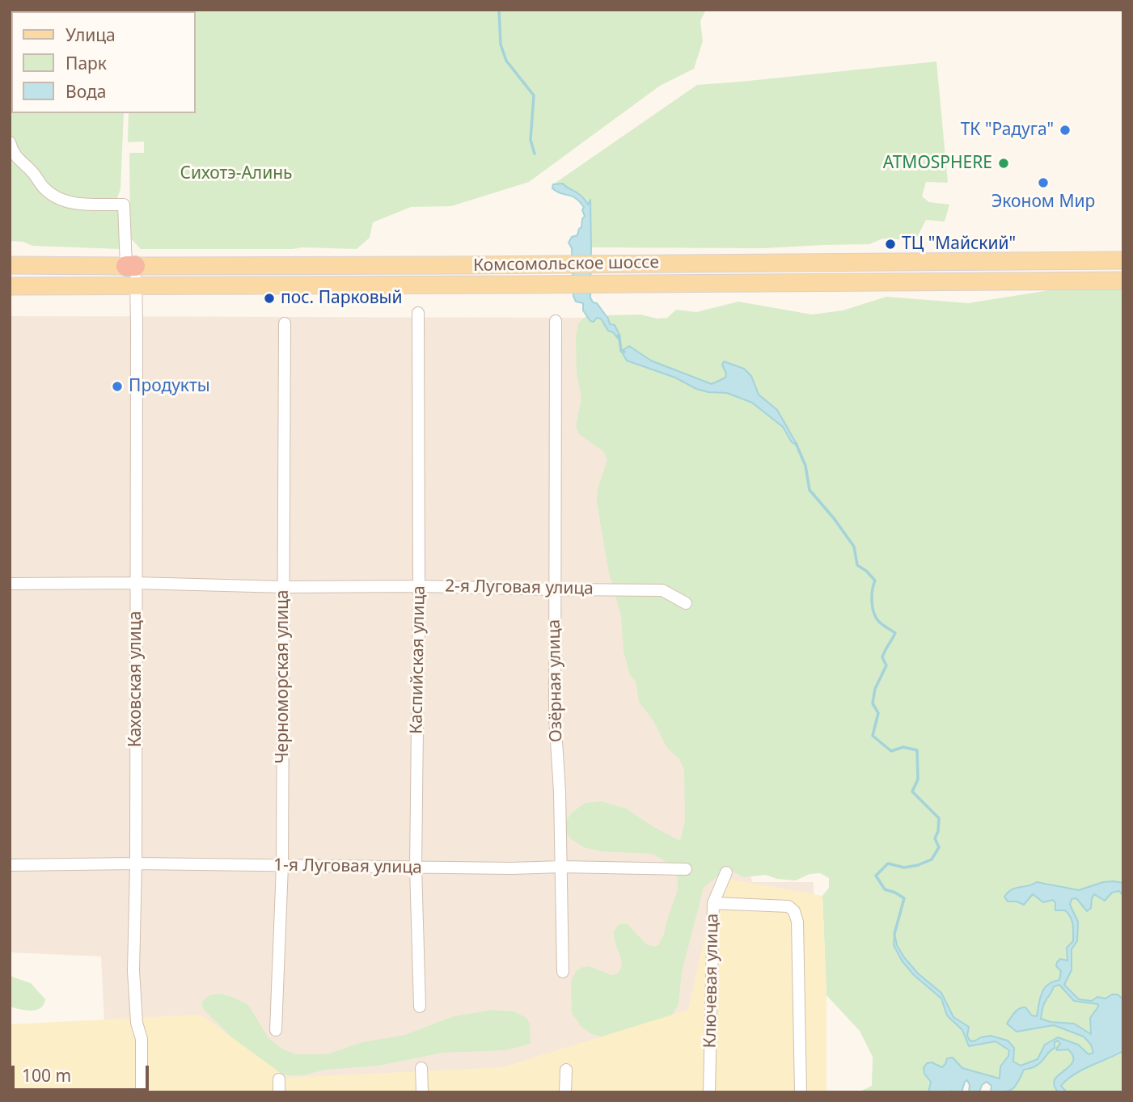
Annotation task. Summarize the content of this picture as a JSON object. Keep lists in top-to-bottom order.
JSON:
{
  "streets": {
    "main road": ["Комсомольское шоссе"],
    "street": [
      "2-я Луговая улица",
      "Каспийская улица",
      "Черноморская улица",
      "Каховская улица",
      "Озёрная улица",
      "1-я Луговая улица",
      "Ключевая улица"
    ]
  },
  "crossings": [
    ["Комсомольское шоссе", "Каховская улица"],
    ["2-я Луговая улица", "Каспийская улица"],
    ["2-я Луговая улица", "Черноморская улица"],
    ["2-я Луговая улица", "Каховская улица"],
    ["2-я Луговая улица", "Озёрная улица"],
    ["Каспийская улица", "1-я Луговая улица"],
    ["Черноморская улица", "1-я Луговая улица"],
    ["Каховская улица", "1-я Луговая улица"],
    ["Озёрная улица", "1-я Луговая улица"]
  ],
  "parks": ["Сихотэ-Алинь"],
  "places": [
    "ТК \"Радуга\"",
    "ATMOSPHERE",
    "Эконом Мир",
    "ТЦ \"Майский\"",
    "пос. Парковый",
    "Продукты"
  ],
  "legend": ["Улица", "Парк", "Вода"],
  "scale_bar": "100 m"
}
